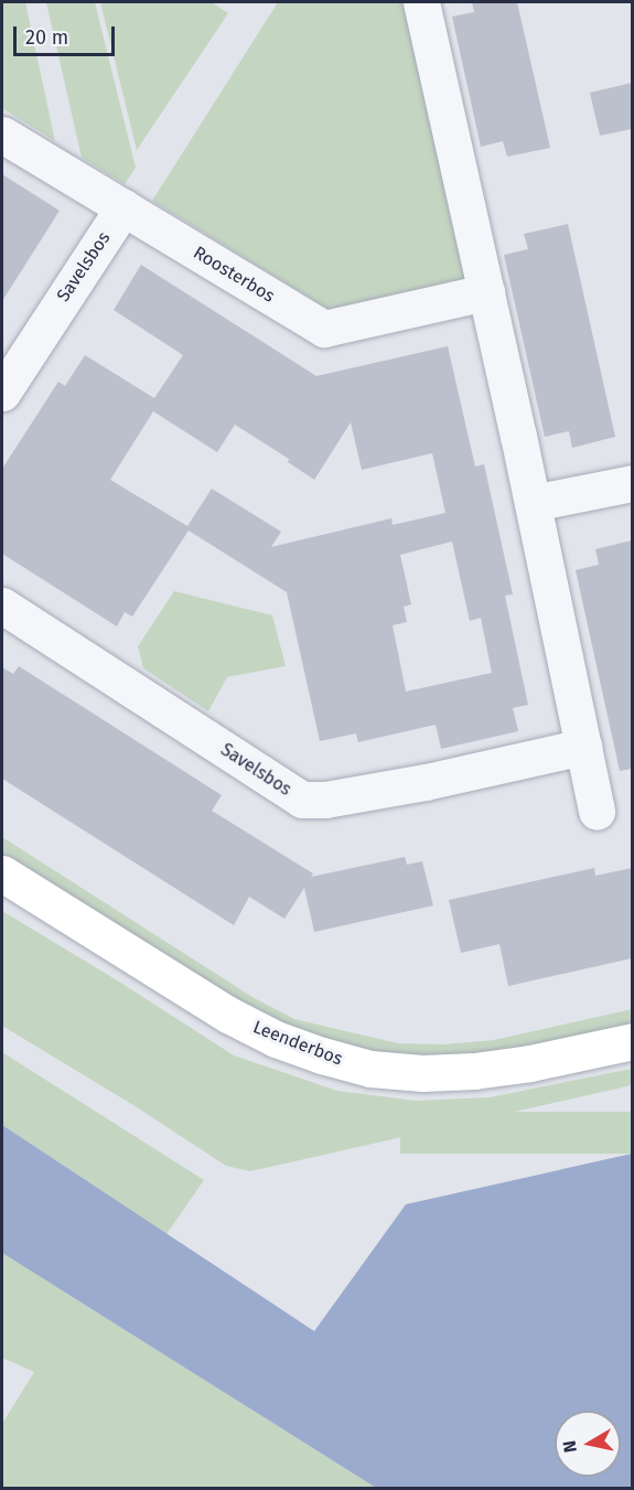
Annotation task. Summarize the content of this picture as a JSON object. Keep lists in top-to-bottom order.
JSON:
{
  "streets": {
    "main road": ["Leenderbos"],
    "street": ["Savelsbos", "Roosterbos"]
  },
  "crossings": [
    ["Savelsbos", "Roosterbos"]
  ],
  "scale_bar": "20 m",
  "north": "left"
}
